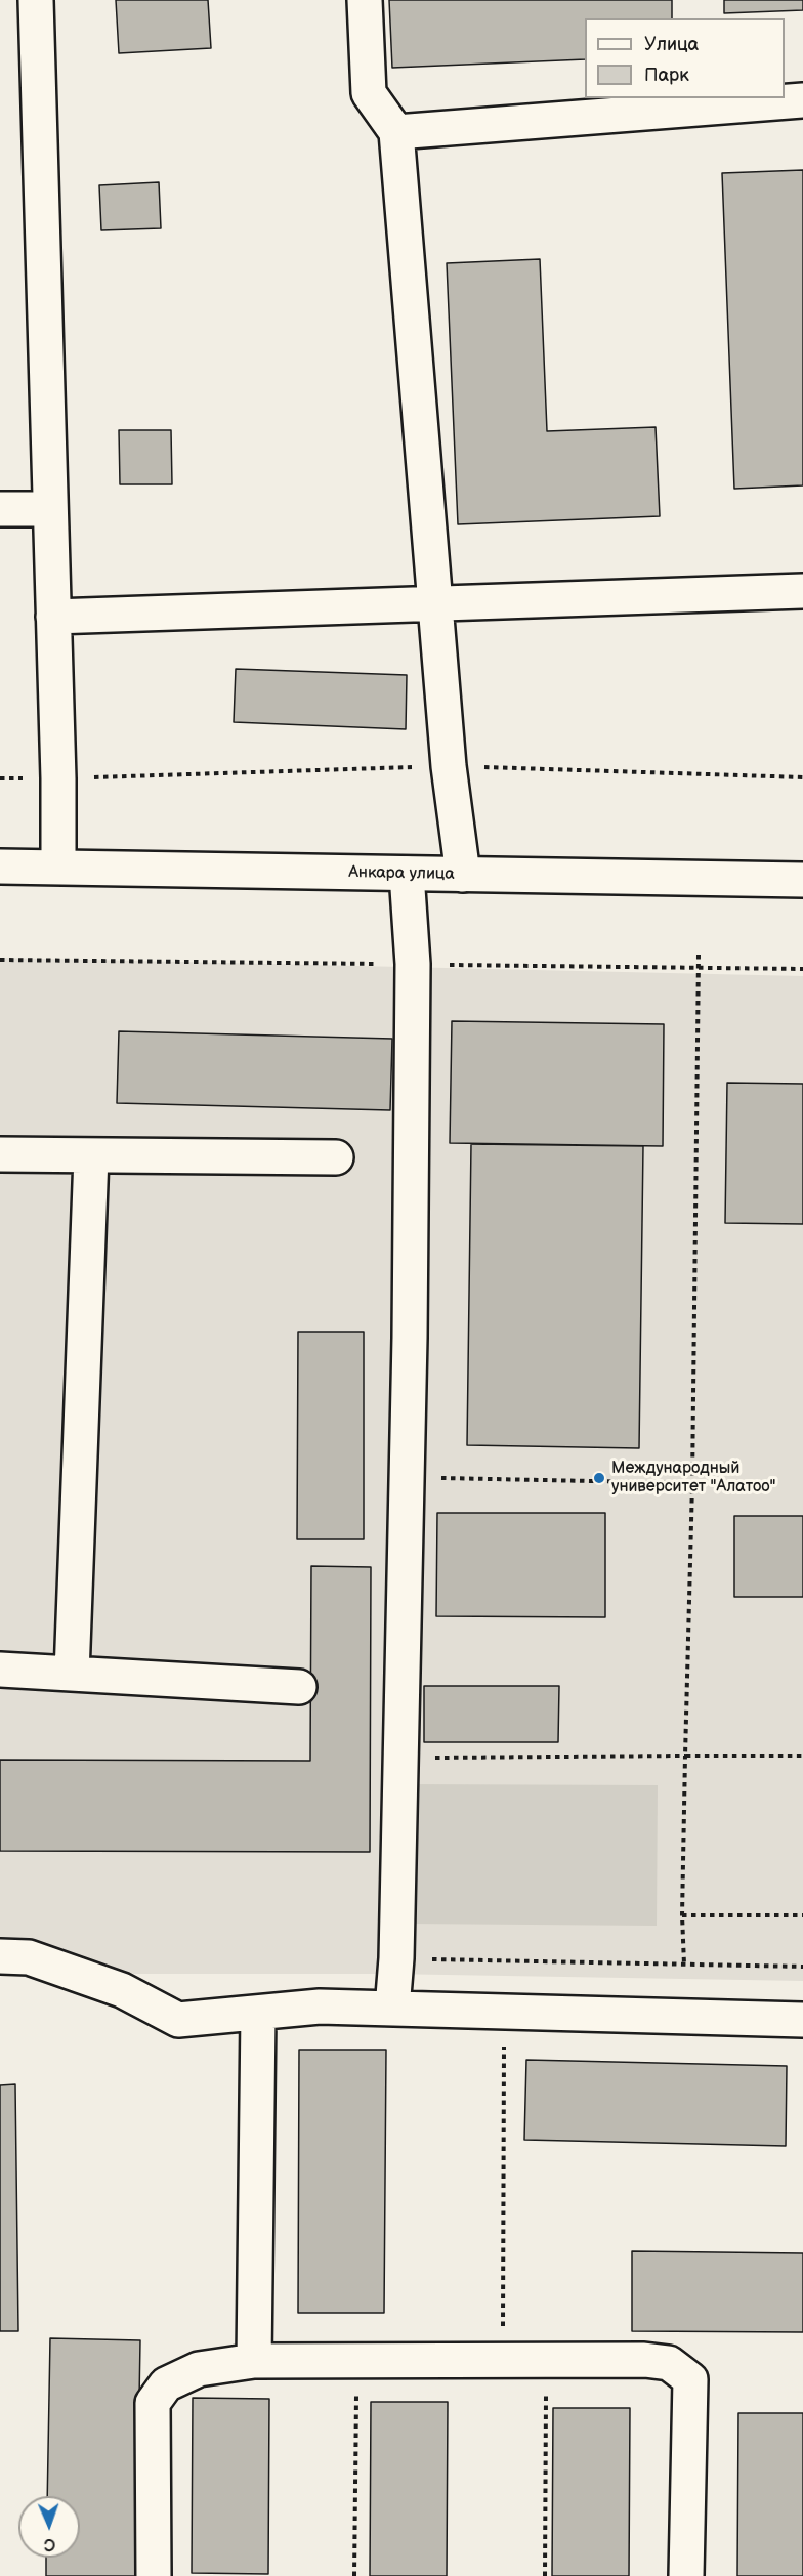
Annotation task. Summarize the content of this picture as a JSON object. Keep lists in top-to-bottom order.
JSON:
{
  "streets": {
    "street": ["Анкара улица"]
  },
  "places": ["Международный университет \"Алатоо\""],
  "legend": ["Улица", "Парк"],
  "north": "bottom"
}
